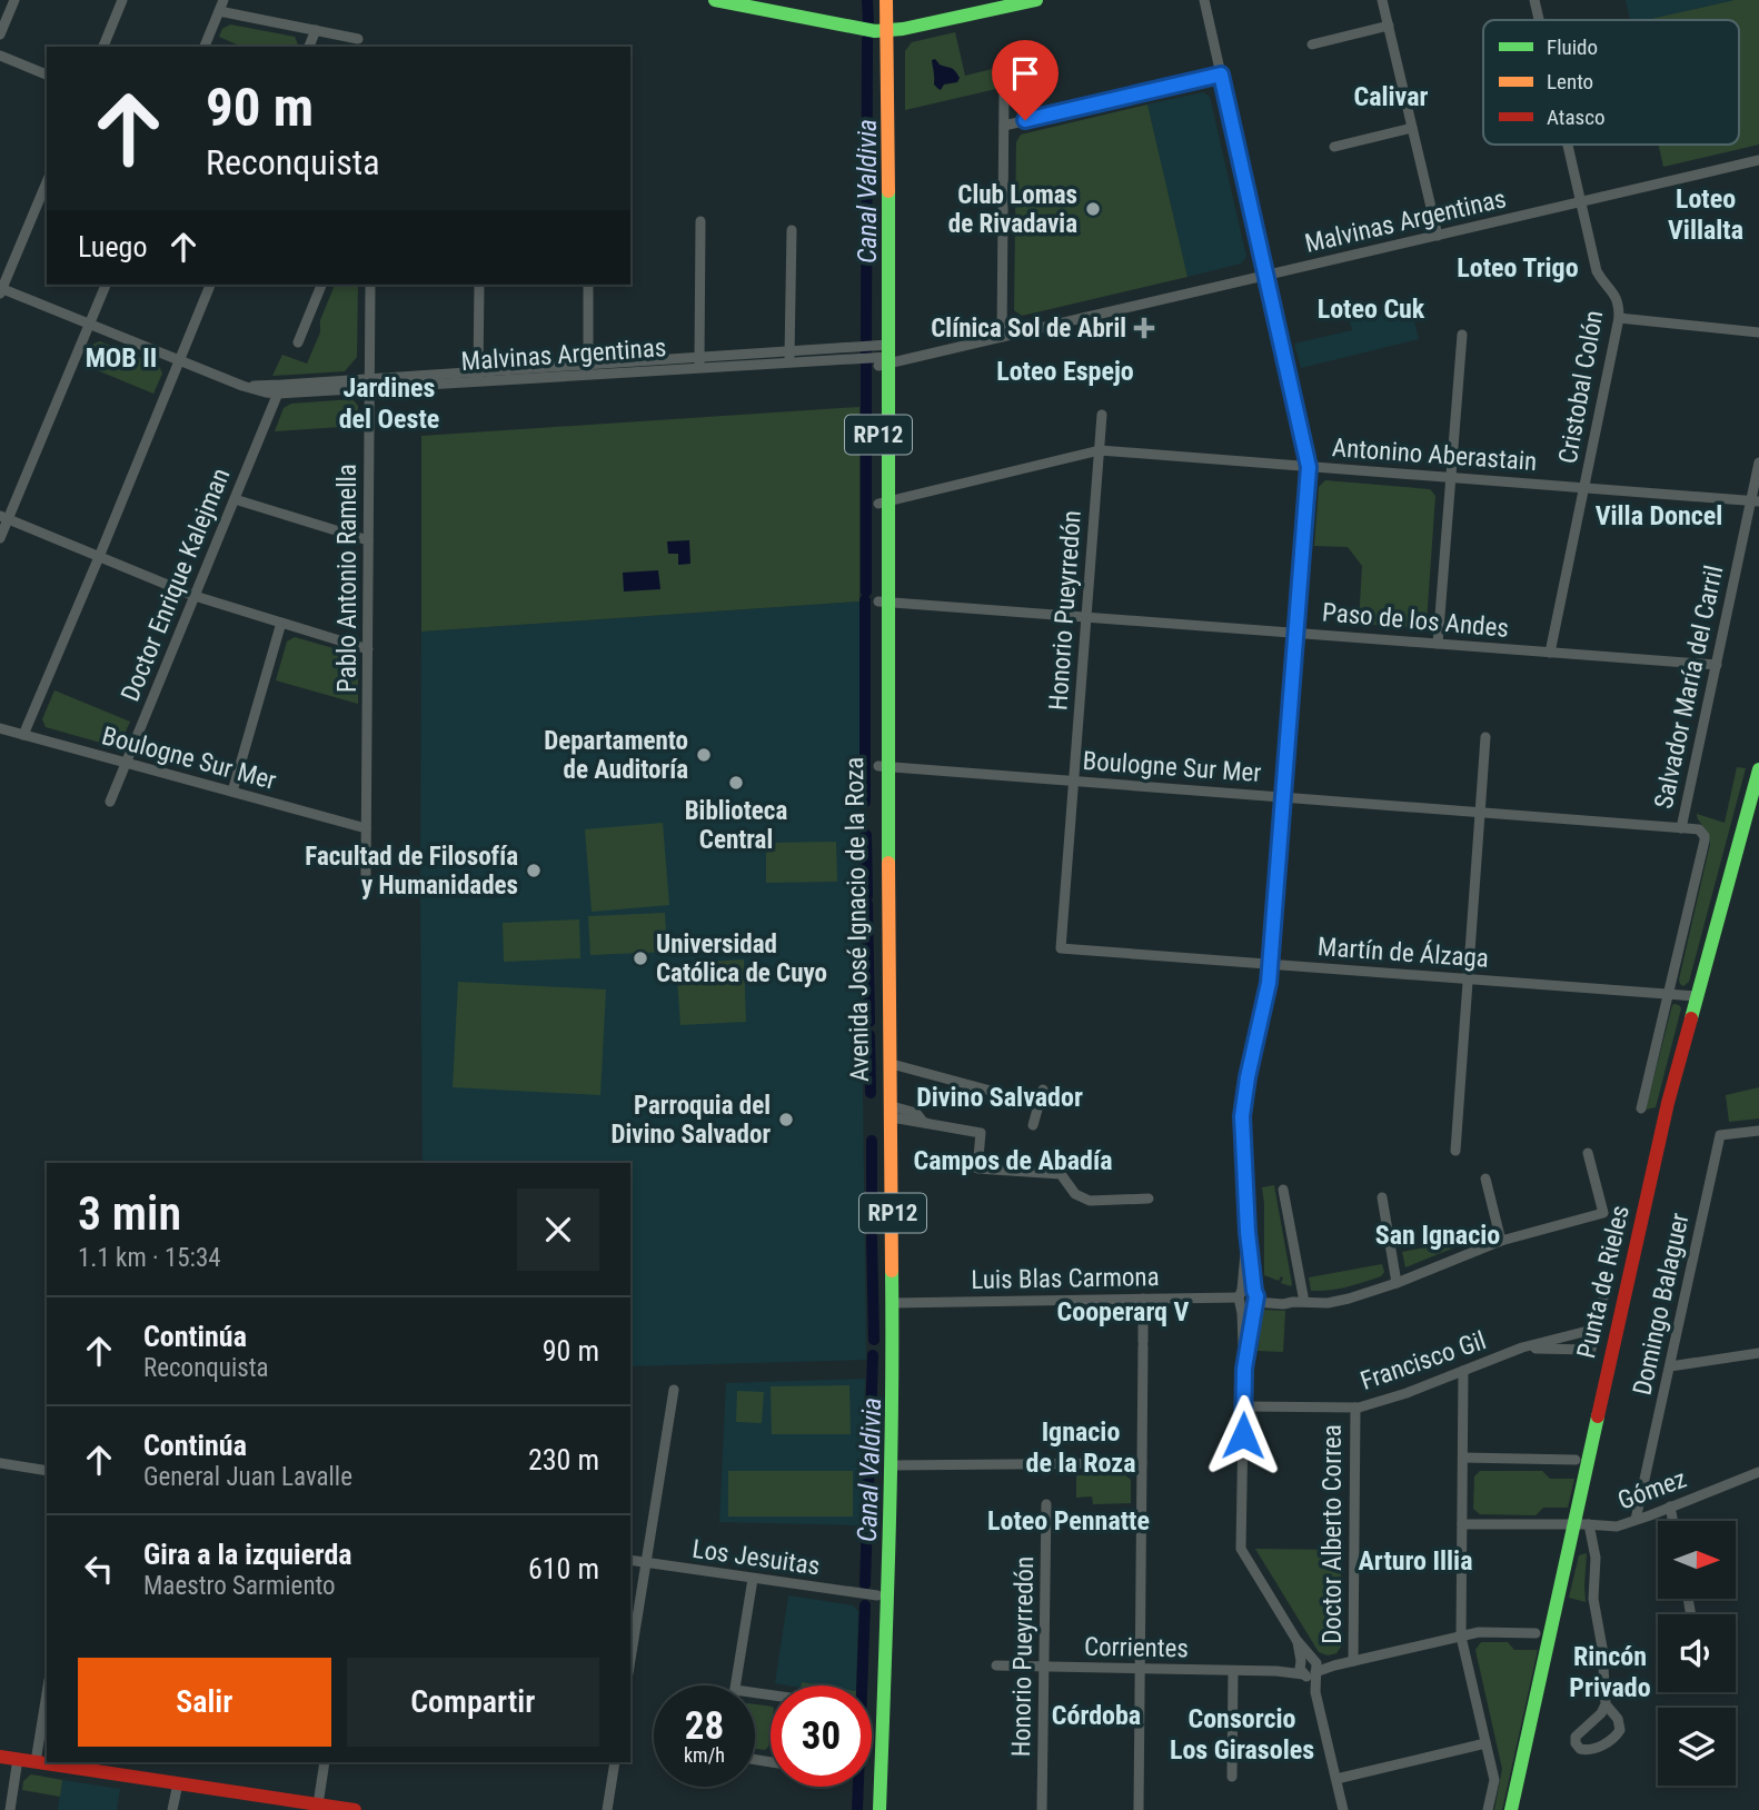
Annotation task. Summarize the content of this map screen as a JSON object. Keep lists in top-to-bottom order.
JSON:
{
  "streets": {
    "main road": ["RP12", "Avenida José Ignacio de la Roza", "Punta de Rieles"],
    "street": [
      "Malvinas Argentinas",
      "Cristobal Colón",
      "Antonino Aberastain",
      "Pablo Antonio Ramella",
      "Doctor Enrique Kalejman",
      "Honorio Pueyrredón",
      "Paso de los Andes",
      "Salvador María del Carril",
      "Boulogne Sur Mer",
      "Martín de Álzaga",
      "Luis Blas Carmona",
      "Domingo Balaguer",
      "Francisco Gil",
      "Gómez",
      "Doctor Alberto Correa",
      "Los Jesuitas",
      "Corrientes"
    ]
  },
  "crossings": [
    ["Malvinas Argentinas", "Cristobal Colón"],
    ["Malvinas Argentinas", "Pablo Antonio Ramella"],
    ["Malvinas Argentinas", "Doctor Enrique Kalejman"],
    ["Malvinas Argentinas", "Avenida José Ignacio de la Roza"],
    ["Cristobal Colón", "Antonino Aberastain"],
    ["Cristobal Colón", "Paso de los Andes"],
    ["Antonino Aberastain", "Honorio Pueyrredón"],
    ["Antonino Aberastain", "Salvador María del Carril"],
    ["Antonino Aberastain", "Avenida José Ignacio de la Roza"],
    ["Pablo Antonio Ramella", "Boulogne Sur Mer"],
    ["Doctor Enrique Kalejman", "Boulogne Sur Mer"],
    ["Honorio Pueyrredón", "Paso de los Andes"],
    ["Honorio Pueyrredón", "Boulogne Sur Mer"],
    ["Honorio Pueyrredón", "Martín de Álzaga"],
    ["Honorio Pueyrredón", "Corrientes"],
    ["Paso de los Andes", "Salvador María del Carril"],
    ["Paso de los Andes", "Avenida José Ignacio de la Roza"],
    ["Salvador María del Carril", "Boulogne Sur Mer"],
    ["Salvador María del Carril", "Martín de Álzaga"],
    ["Boulogne Sur Mer", "Avenida José Ignacio de la Roza"],
    ["Avenida José Ignacio de la Roza", "Luis Blas Carmona"],
    ["Avenida José Ignacio de la Roza", "Los Jesuitas"],
    ["Martín de Álzaga", "Punta de Rieles"],
    ["Punta de Rieles", "Gómez"],
    ["Domingo Balaguer", "Gómez"],
    ["Francisco Gil", "Doctor Alberto Correa"],
    ["Doctor Alberto Correa", "Corrientes"]
  ],
  "districts": [
    "Calivar",
    "Loteo Villalta",
    "Loteo Trigo",
    "Loteo Cuk",
    "MOB II",
    "Loteo Espejo",
    "Jardines del Oeste",
    "Villa Doncel",
    "Divino Salvador",
    "Campos de Abadía",
    "San Ignacio",
    "Cooperarq V",
    "Ignacio de la Roza",
    "Loteo Pennatte",
    "Arturo Illia",
    "Rincón Privado",
    "Córdoba",
    "Consorcio Los Girasoles"
  ],
  "water": ["Canal Valdivia"],
  "places": {
    "other": [
      "Club Lomas de Rivadavia",
      "Departamento de Auditoría",
      "Biblioteca Central",
      "Facultad de Filosofía y Humanidades",
      "Universidad Católica de Cuyo",
      "Parroquia del Divino Salvador"
    ],
    "health": ["Clínica Sol de Abril"]
  },
  "legend": ["Fluido", "Lento", "Atasco"],
  "north": "right",
  "page": {
    "turn": ["90 m", "Reconquista"],
    "then": "Luego",
    "heading": ["3 min", "1.1 km · 15:34"],
    "list": [
      {
        "name": "Continúa",
        "note": "Reconquista",
        "value": "90 m"
      },
      {
        "name": "Continúa",
        "note": "General Juan Lavalle",
        "value": "230 m"
      },
      {
        "name": "Gira a la izquierda",
        "note": "Maestro Sarmiento",
        "value": "610 m"
      }
    ],
    "buttons": ["Salir", "Compartir"],
    "speed": "28 km/h",
    "limit": "30"
  }
}
